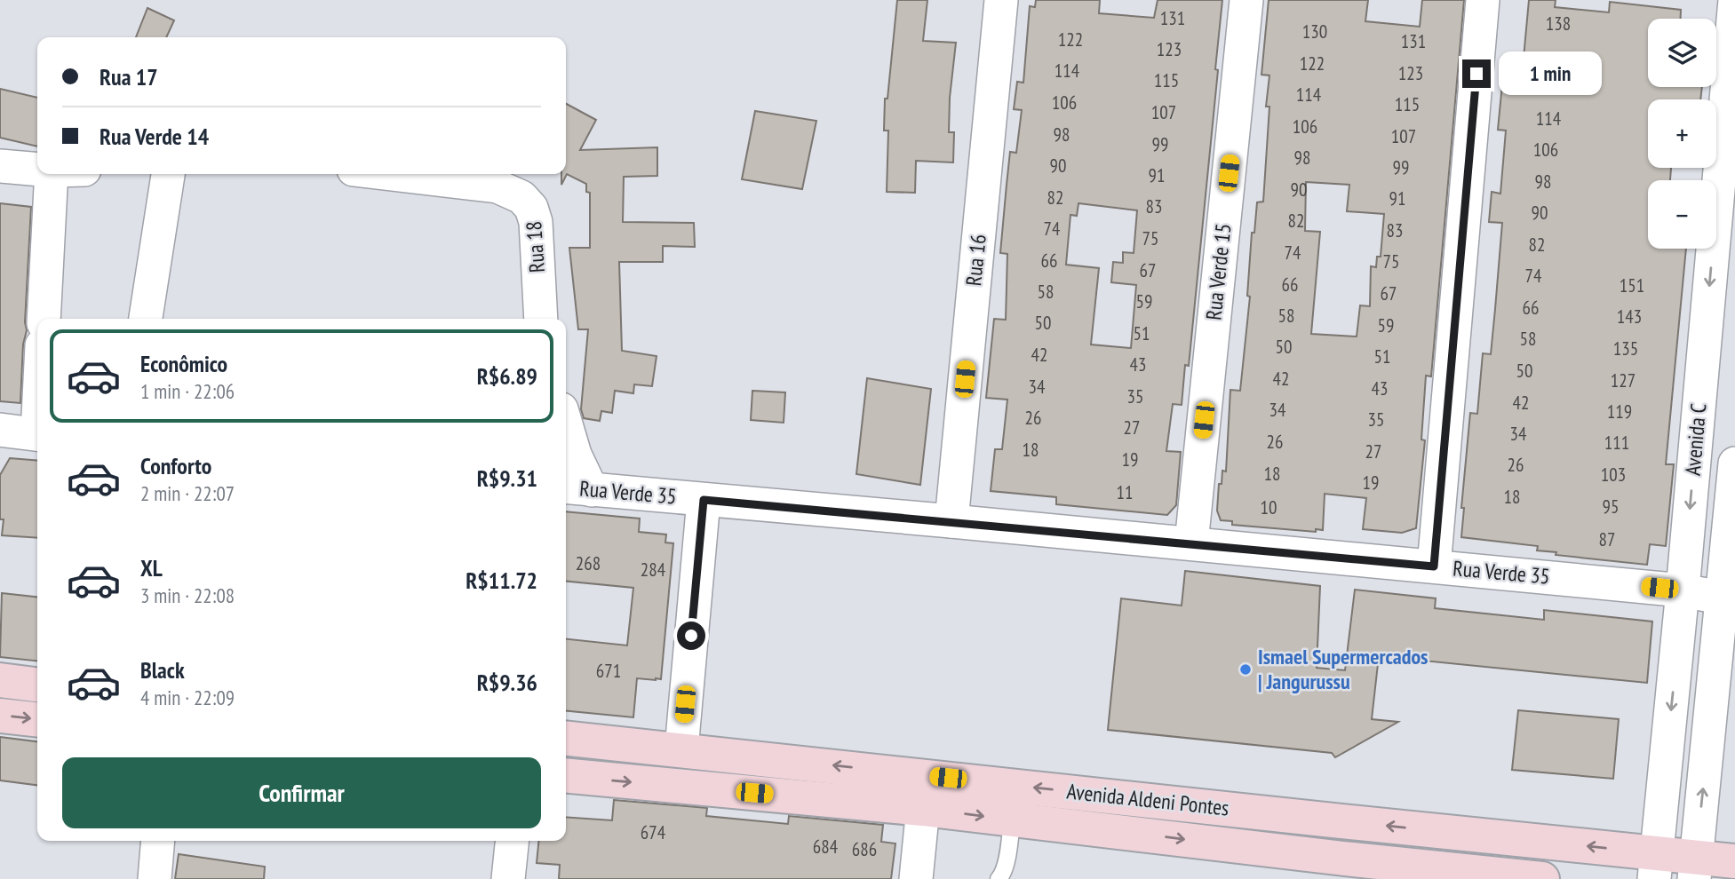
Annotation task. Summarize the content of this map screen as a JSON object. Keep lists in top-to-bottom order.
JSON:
{
  "streets": {
    "main road": ["Avenida Aldeni Pontes"],
    "street": [
      "Rua 18",
      "Rua 16",
      "Rua Verde 15",
      "Avenida C",
      "Rua Verde 35"
    ]
  },
  "crossings": [
    ["Rua 16", "Rua Verde 35"],
    ["Rua Verde 15", "Rua Verde 35"],
    ["Avenida C", "Rua Verde 35"],
    ["Avenida C", "Avenida Aldeni Pontes"]
  ],
  "places": ["Ismael Supermercados | Jangurussu"],
  "house_numbers": [
    "131",
    "138",
    "130",
    "122",
    "131",
    "123",
    "122",
    "114",
    "123",
    "115",
    "114",
    "106",
    "115",
    "107",
    "114",
    "106",
    "98",
    "107",
    "99",
    "106",
    "98",
    "90",
    "99",
    "91",
    "98",
    "90",
    "82",
    "91",
    "83",
    "90",
    "82",
    "74",
    "83",
    "75",
    "82",
    "74",
    "66",
    "75",
    "67",
    "74",
    "66",
    "151",
    "58",
    "67",
    "59",
    "66",
    "58",
    "143",
    "50",
    "59",
    "51",
    "58",
    "50",
    "135",
    "42",
    "51",
    "43",
    "50",
    "42",
    "127",
    "34",
    "43",
    "35",
    "42",
    "34",
    "119",
    "26",
    "35",
    "27",
    "34",
    "26",
    "111",
    "18",
    "27",
    "19",
    "26",
    "18",
    "103",
    "19",
    "11",
    "18",
    "95",
    "10",
    "87",
    "268",
    "284",
    "671",
    "674",
    "684",
    "686"
  ],
  "page": {
    "map_buttons": ["+", "−"],
    "banner": ["Rua 17", "Rua Verde 14"],
    "bubble": "1 min",
    "list": [
      {
        "name": "Econômico",
        "note": "1 min · 22:06",
        "value": "R$6.89"
      },
      {
        "name": "Conforto",
        "note": "2 min · 22:07",
        "value": "R$9.31"
      },
      {
        "name": "XL",
        "note": "3 min · 22:08",
        "value": "R$11.72"
      },
      {
        "name": "Black",
        "note": "4 min · 22:09",
        "value": "R$9.36"
      }
    ],
    "buttons": "Confirmar"
  }
}
